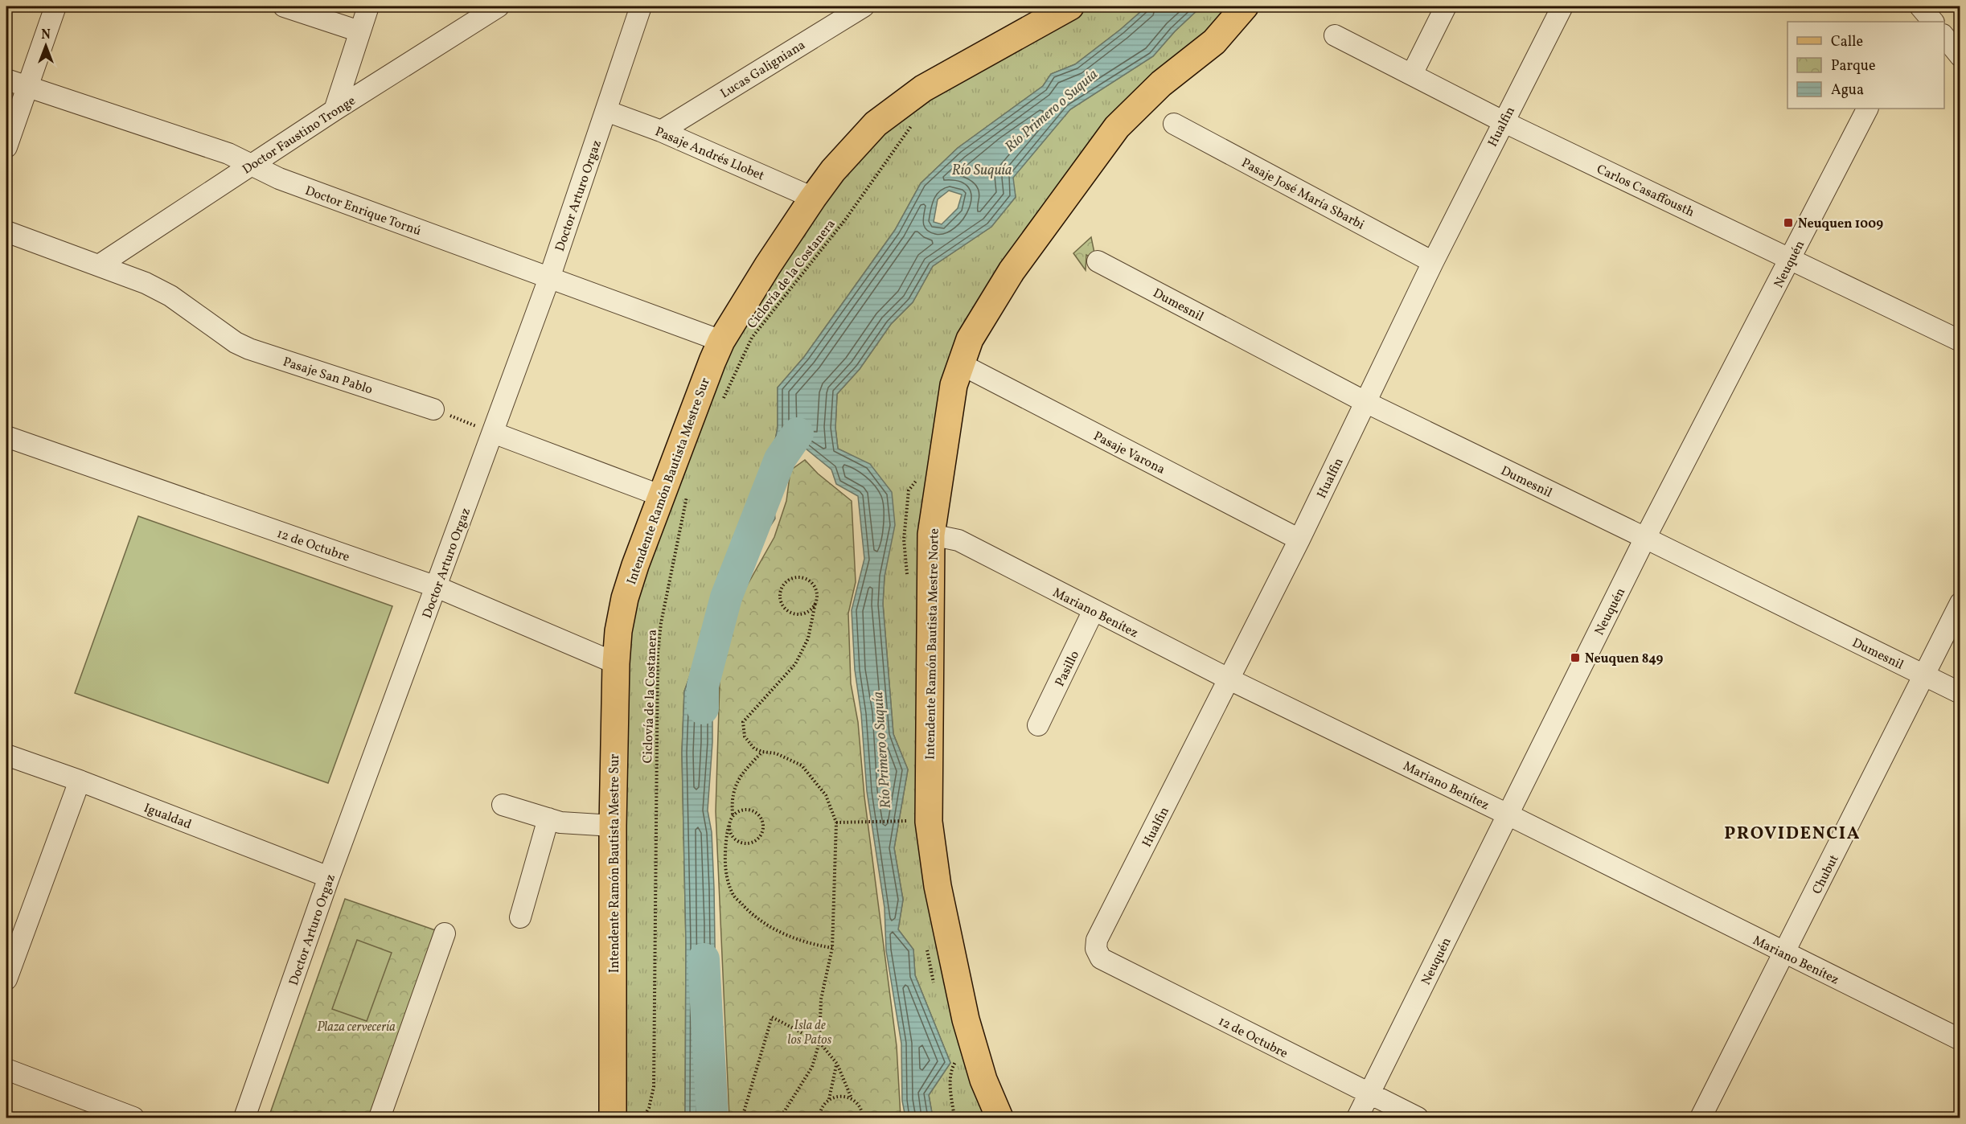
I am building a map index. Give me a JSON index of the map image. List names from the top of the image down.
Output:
{
  "streets": {
    "main road": ["Intendente Ramón Bautista Mestre Sur", "Intendente Ramón Bautista Mestre Norte"],
    "street": [
      "Lucas Galigniana",
      "Hualfin",
      "Doctor Faustino Tronge",
      "Pasaje Andrés Llobet",
      "Carlos Casaffousth",
      "Pasaje José María Sbarbi",
      "Doctor Arturo Orgaz",
      "Doctor Enrique Tornú",
      "Neuquén",
      "Dumesnil",
      "Pasaje San Pablo",
      "Pasaje Varona",
      "12 de Octubre",
      "Mariano Benítez",
      "Pasillo",
      "Igualdad",
      "Chubut"
    ],
    "path": ["Ciclovía de la Costanera"]
  },
  "crossings": [
    ["Lucas Galigniana", "Pasaje Andrés Llobet"],
    ["Hualfin", "Carlos Casaffousth"],
    ["Hualfin", "Pasaje José María Sbarbi"],
    ["Hualfin", "Dumesnil"],
    ["Hualfin", "Pasaje Varona"],
    ["Hualfin", "12 de Octubre"],
    ["Hualfin", "Mariano Benítez"],
    ["Doctor Faustino Tronge", "Doctor Enrique Tornú"],
    ["Doctor Faustino Tronge", "Pasaje San Pablo"],
    ["Pasaje Andrés Llobet", "Doctor Arturo Orgaz"],
    ["Pasaje Andrés Llobet", "Intendente Ramón Bautista Mestre Sur"],
    ["Carlos Casaffousth", "Neuquén"],
    ["Doctor Arturo Orgaz", "Doctor Enrique Tornú"],
    ["Doctor Arturo Orgaz", "12 de Octubre"],
    ["Doctor Arturo Orgaz", "Igualdad"],
    ["Doctor Enrique Tornú", "Intendente Ramón Bautista Mestre Sur"],
    ["Neuquén", "Dumesnil"],
    ["Neuquén", "12 de Octubre"],
    ["Neuquén", "Mariano Benítez"],
    ["Dumesnil", "Chubut"],
    ["Pasaje Varona", "Intendente Ramón Bautista Mestre Norte"],
    ["Intendente Ramón Bautista Mestre Sur", "12 de Octubre"],
    ["Mariano Benítez", "Intendente Ramón Bautista Mestre Norte"],
    ["Mariano Benítez", "Pasillo"],
    ["Mariano Benítez", "Chubut"]
  ],
  "districts": ["PROVIDENCIA"],
  "water": ["Río Primero o Suquía", "Río Suquía"],
  "parks": ["Isla de los Patos", "Plaza cervecería"],
  "places": {
    "transit": ["Neuquen 1009", "Neuquen 849"]
  },
  "legend": ["Calle", "Parque", "Agua"],
  "north": "top"
}
